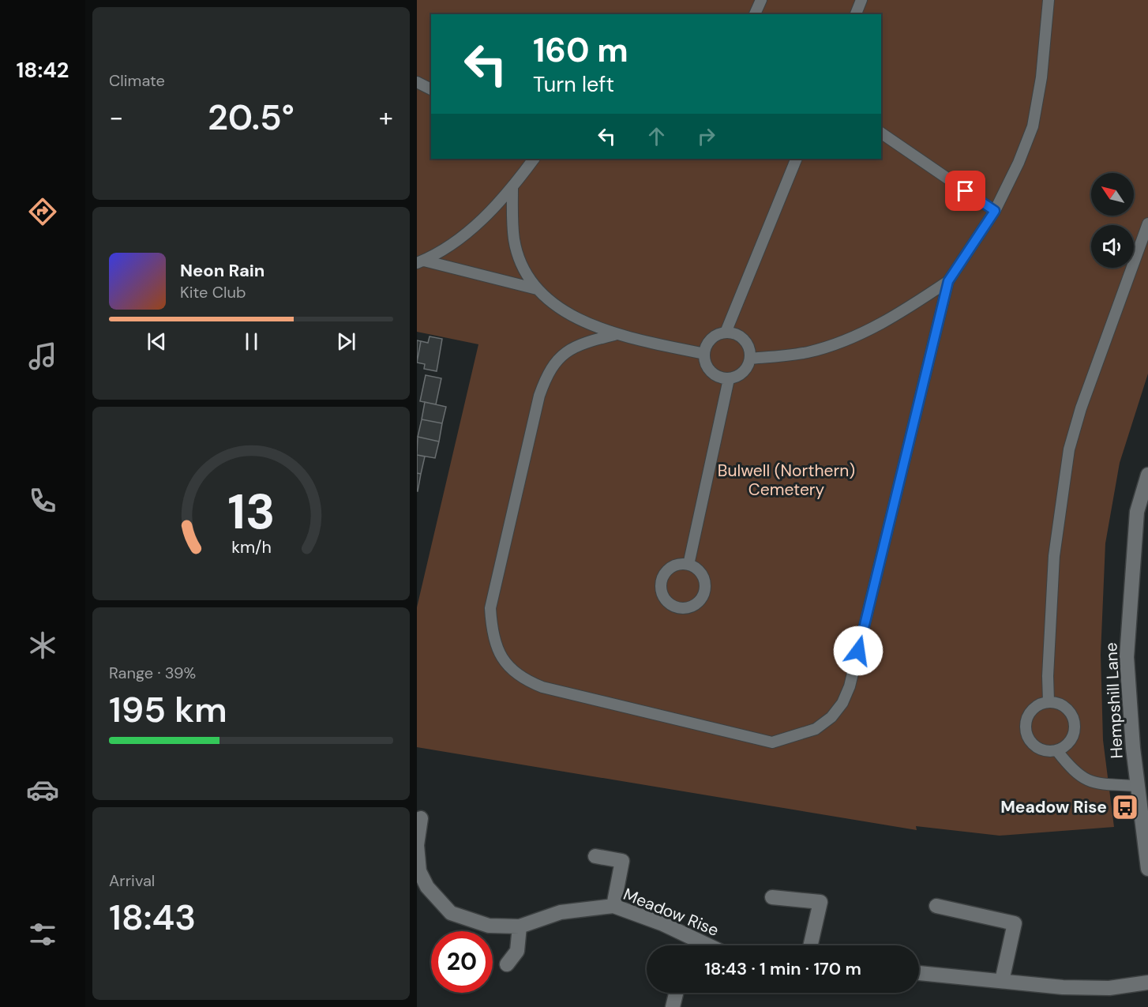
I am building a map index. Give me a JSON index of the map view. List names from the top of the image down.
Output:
{
  "streets": {
    "street": ["Hempshill Lane", "Meadow Rise"]
  },
  "parks": ["Bulwell (Northern) Cemetery"],
  "places": {
    "bus stop": ["Meadow Rise"]
  },
  "north": "top left",
  "page": {
    "tabs": "18:42",
    "tile": [
      "Climate",
      ["Range · 39%", "195 km"],
      ["Arrival", "18:43"]
    ],
    "turn": ["160 m", "Turn left"],
    "heat": ["−", "20.5°", "+"],
    "song": ["Neon Rain", "Kite Club"],
    "limit": "20",
    "trip": "18:43 · 1 min · 170 m",
    "gauge": ["13", "km/h"]
  }
}
